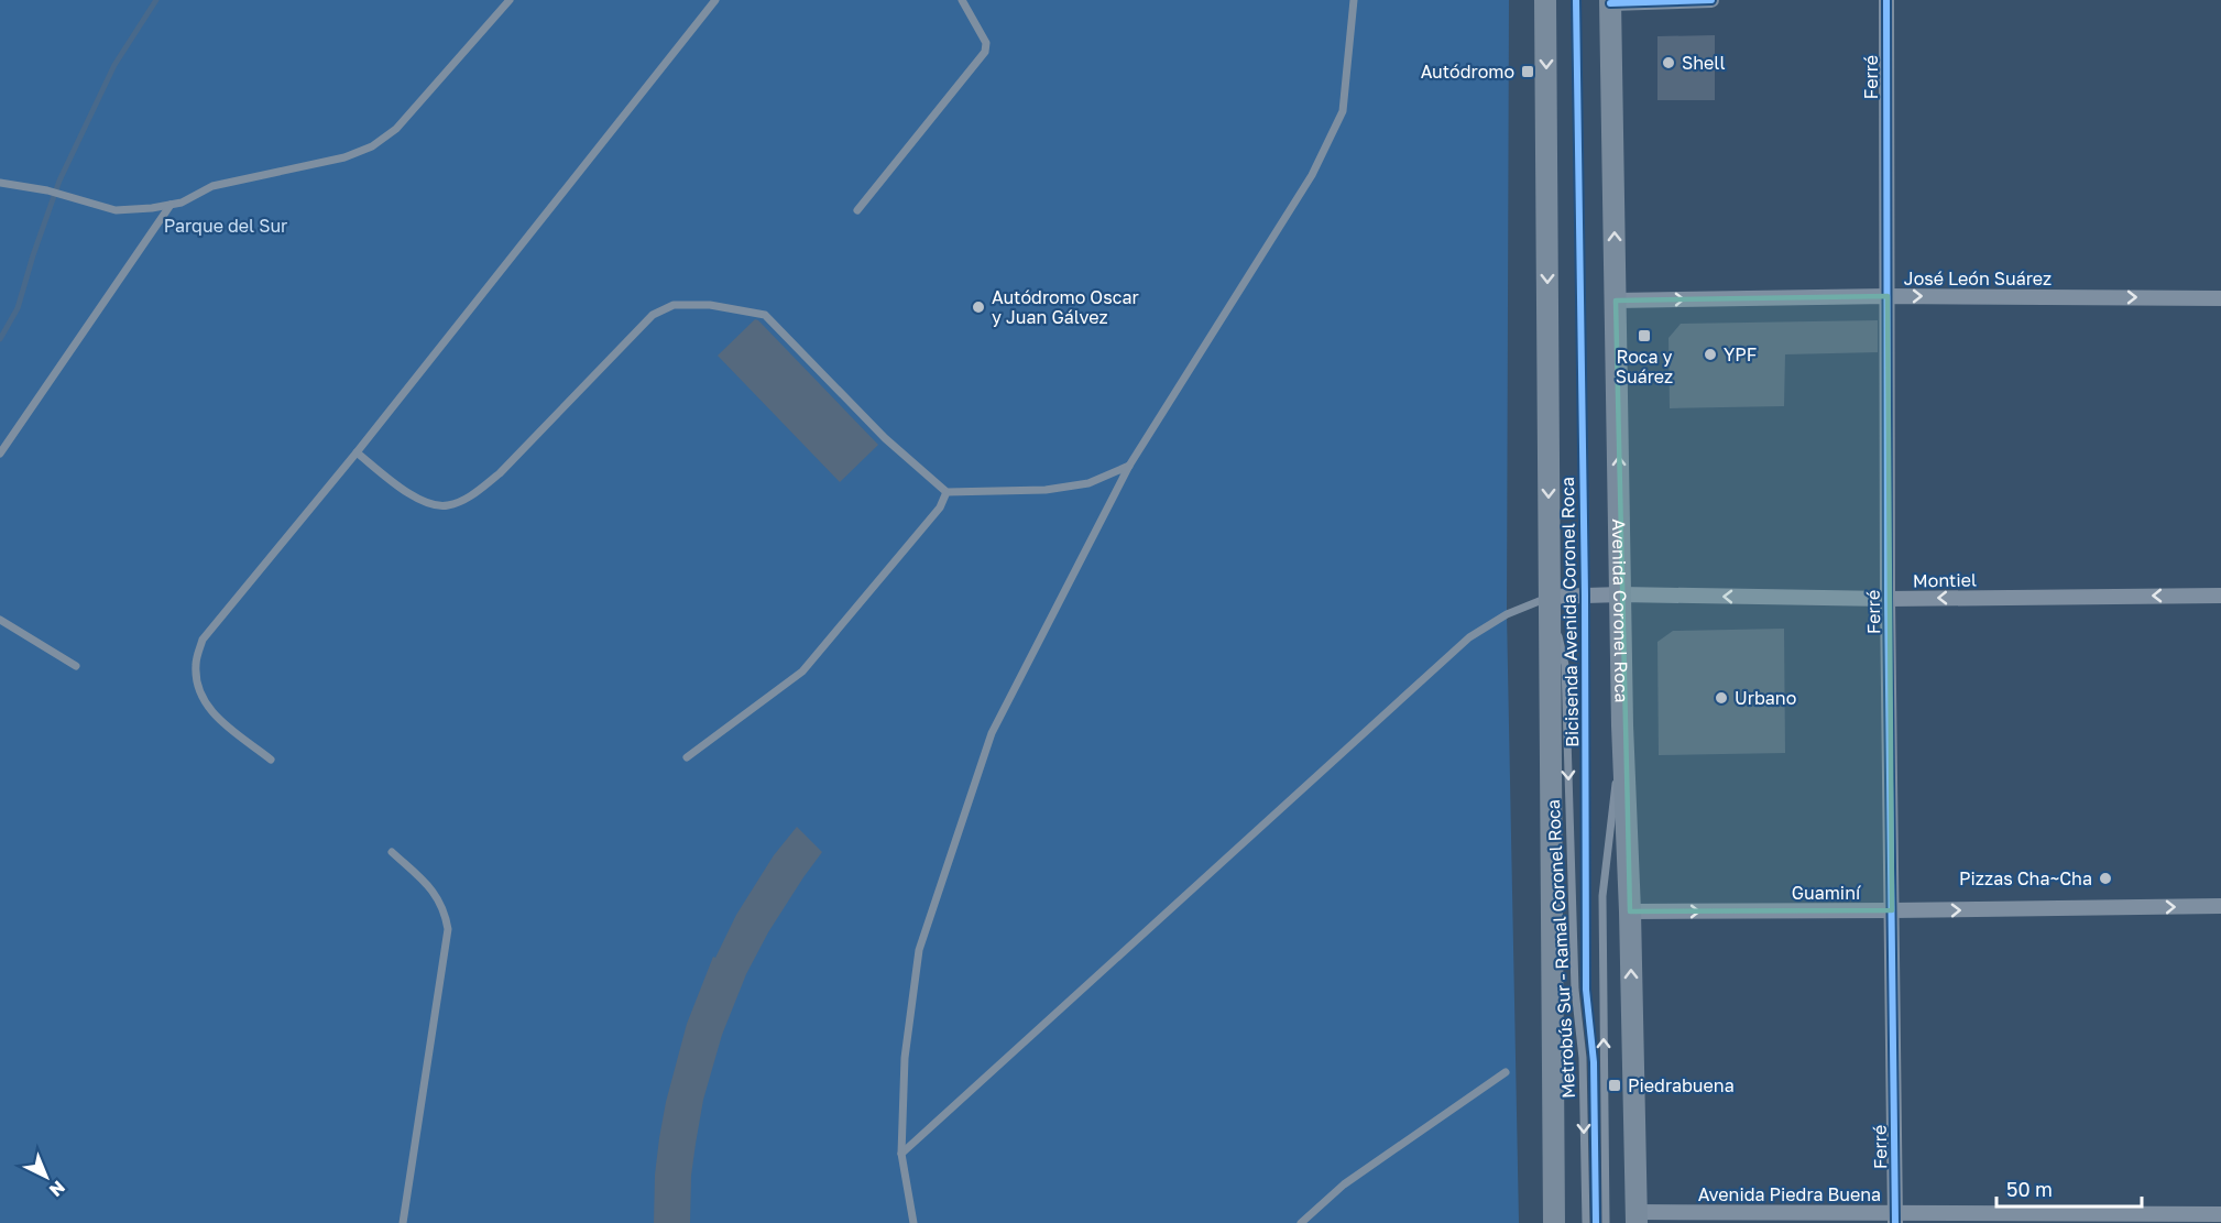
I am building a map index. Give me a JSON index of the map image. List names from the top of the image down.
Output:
{
  "streets": {
    "main road": ["Avenida Coronel Roca"],
    "street": [
      "Ferré",
      "José León Suárez",
      "Montiel",
      "Guaminí",
      "Avenida Piedra Buena"
    ],
    "lane": ["Metrobús Sur - Ramal Coronel Roca"],
    "cycle path": ["Bicisenda Avenida Coronel Roca"]
  },
  "crossings": [
    ["Ferré", "José León Suárez"],
    ["Ferré", "Montiel"],
    ["Ferré", "Guaminí"],
    ["Ferré", "Avenida Piedra Buena"],
    ["José León Suárez", "Avenida Coronel Roca"],
    ["Montiel", "Avenida Coronel Roca"],
    ["Montiel", "Metrobús Sur - Ramal Coronel Roca"],
    ["Avenida Coronel Roca", "Guaminí"],
    ["Avenida Coronel Roca", "Metrobús Sur - Ramal Coronel Roca"],
    ["Avenida Coronel Roca", "Avenida Piedra Buena"]
  ],
  "one_way": ["José León Suárez", "Montiel", "Guaminí"],
  "parks": ["Parque del Sur"],
  "places": {
    "other": [
      "Shell",
      "Autódromo Oscar y Juan Gálvez",
      "YPF",
      "Urbano",
      "Pizzas Cha~Cha"
    ],
    "transit": ["Autódromo", "Roca y Suárez", "Piedrabuena"]
  },
  "scale_bar": "50 m",
  "north": "bottom right"
}
